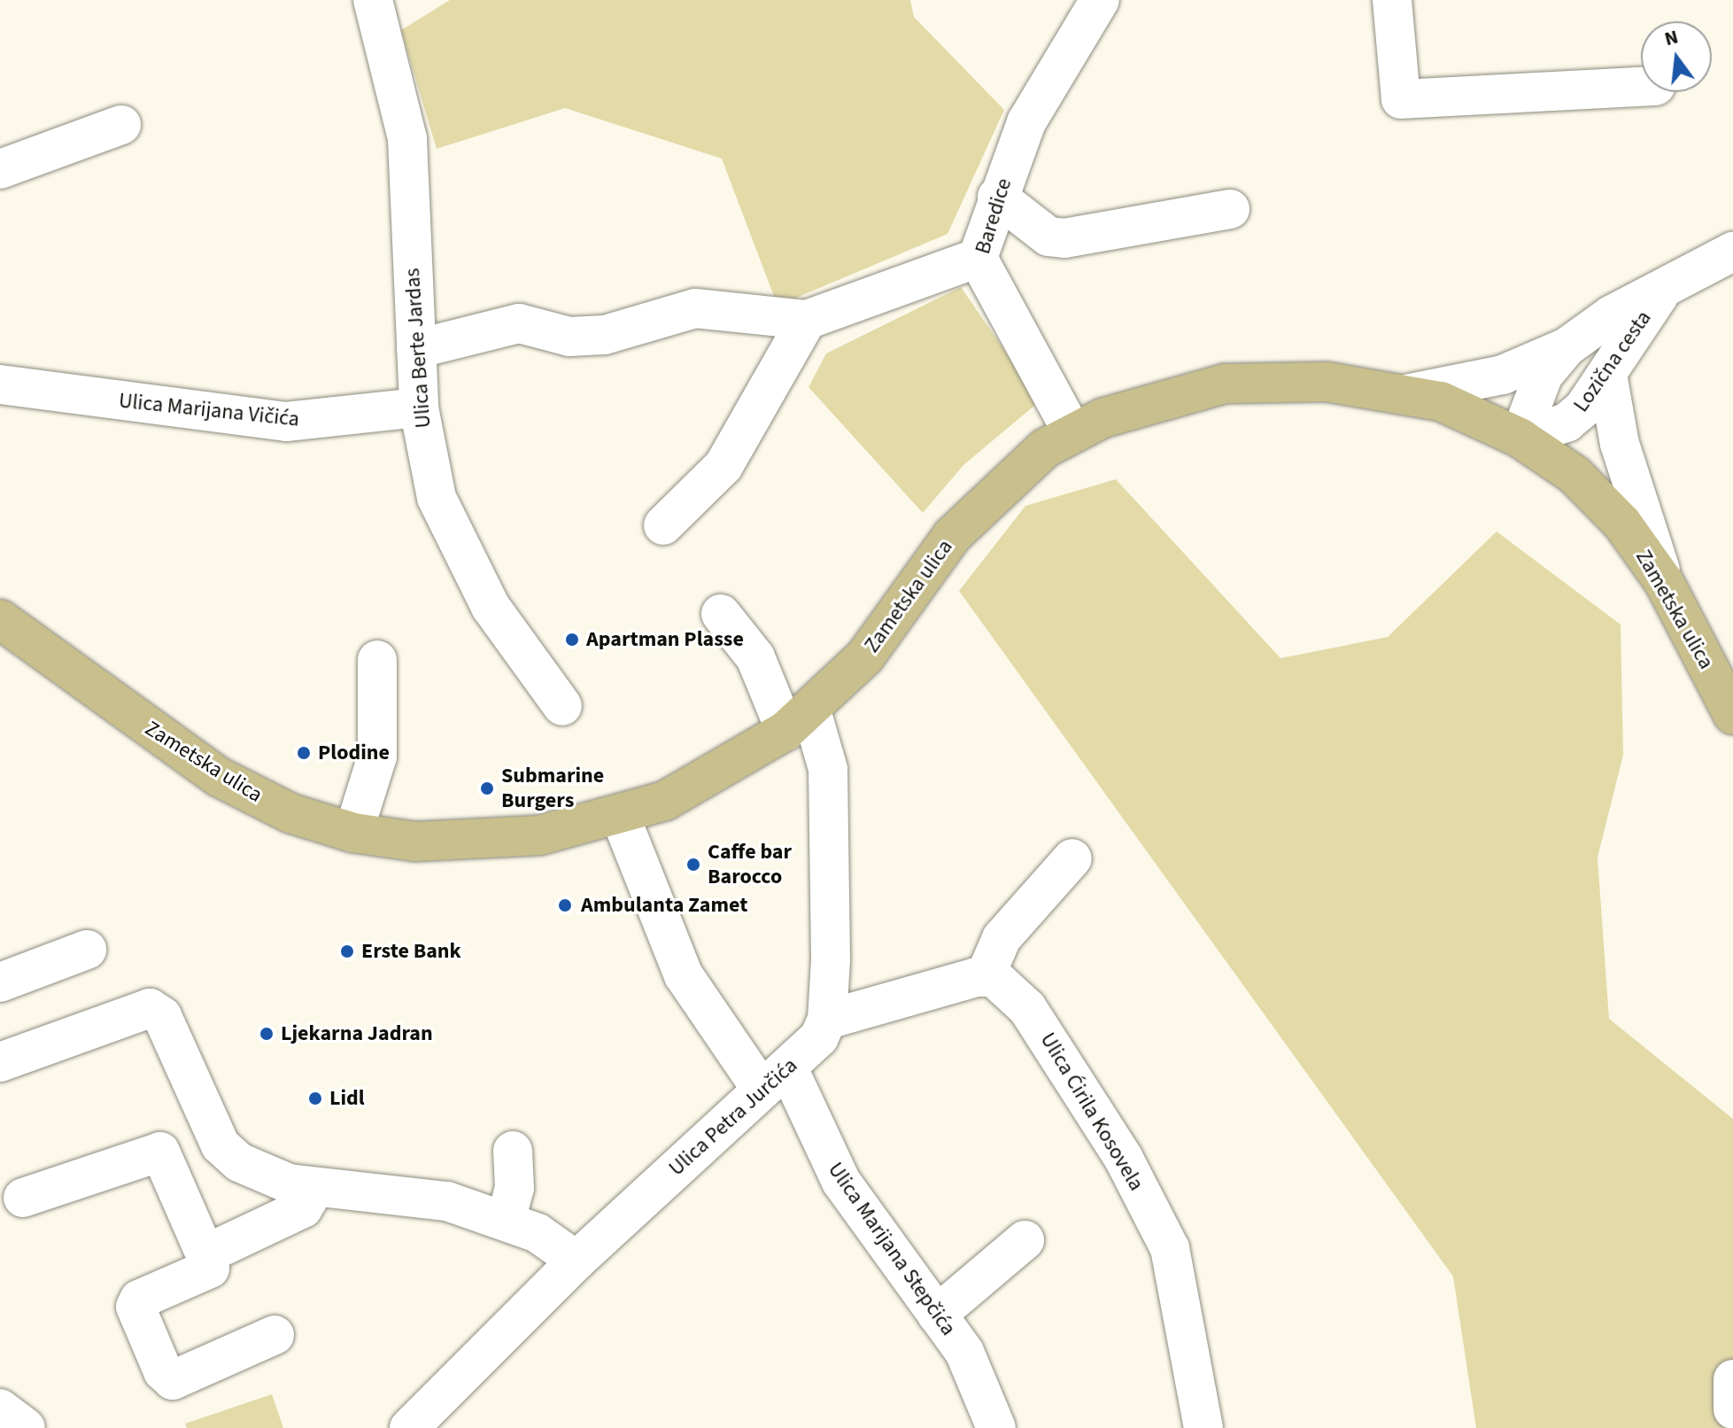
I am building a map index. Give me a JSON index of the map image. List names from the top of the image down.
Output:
{
  "streets": {
    "main road": ["Zametska ulica"],
    "street": [
      "Baredice",
      "Ulica Berte Jardas",
      "Lozična cesta",
      "Ulica Marijana Vičića",
      "Ulica Ćirila Kosovela",
      "Ulica Petra Jurčića",
      "Ulica Marijana Stepčića"
    ]
  },
  "crossings": [
    ["Baredice", "Zametska ulica"],
    ["Ulica Berte Jardas", "Ulica Marijana Vičića"],
    ["Lozična cesta", "Zametska ulica"],
    ["Zametska ulica", "Ulica Marijana Stepčića"],
    ["Ulica Petra Jurčića", "Ulica Marijana Stepčića"]
  ],
  "places": [
    "Apartman Plasse",
    "Plodine",
    "Submarine Burgers",
    "Caffe bar Barocco",
    "Ambulanta Zamet",
    "Erste Bank",
    "Ljekarna Jadran",
    "Lidl"
  ],
  "north": "top"
}
